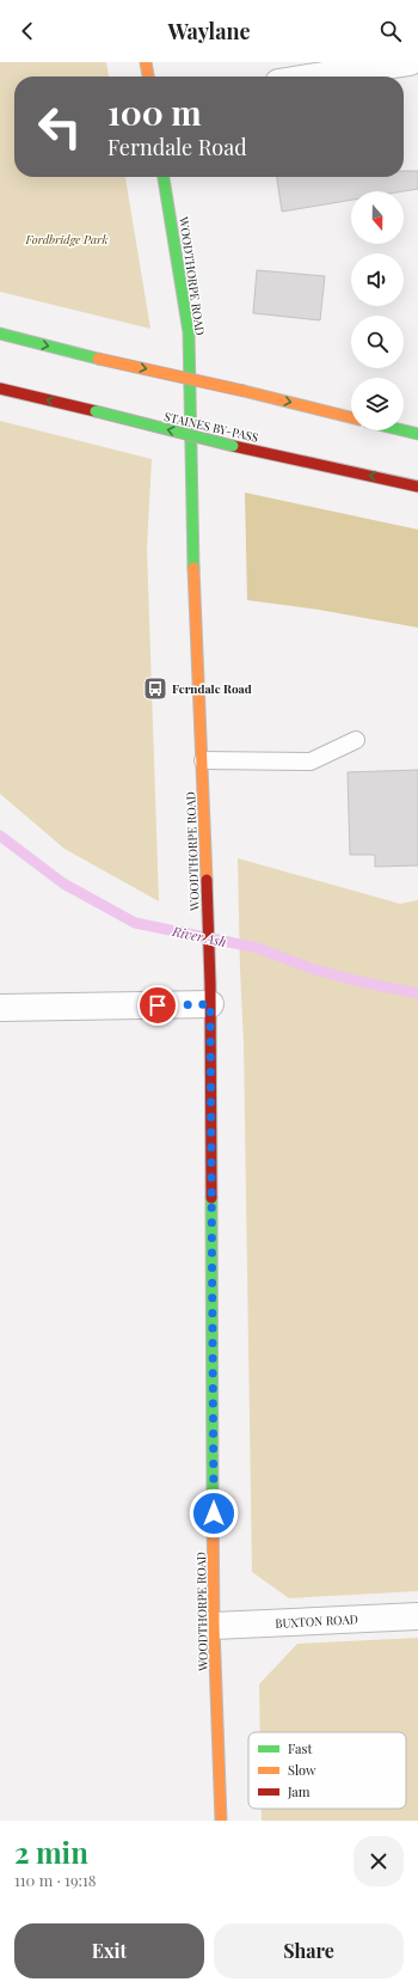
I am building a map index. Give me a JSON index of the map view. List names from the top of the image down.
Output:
{
  "streets": {
    "main road": ["WOODTHORPE ROAD", "STAINES BY-PASS"],
    "street": ["BUXTON ROAD"]
  },
  "crossings": [
    ["WOODTHORPE ROAD", "BUXTON ROAD"]
  ],
  "water": ["River Ash"],
  "parks": ["Fordbridge Park"],
  "places": {
    "bus stop": ["Ferndale Road"]
  },
  "legend": ["Fast", "Slow", "Jam"],
  "north": "bottom",
  "page": {
    "header": "Waylane",
    "turn": ["100 m", "Ferndale Road"],
    "heading": ["2 min", "110 m · 19:18"],
    "buttons": ["Exit", "Share"]
  }
}
